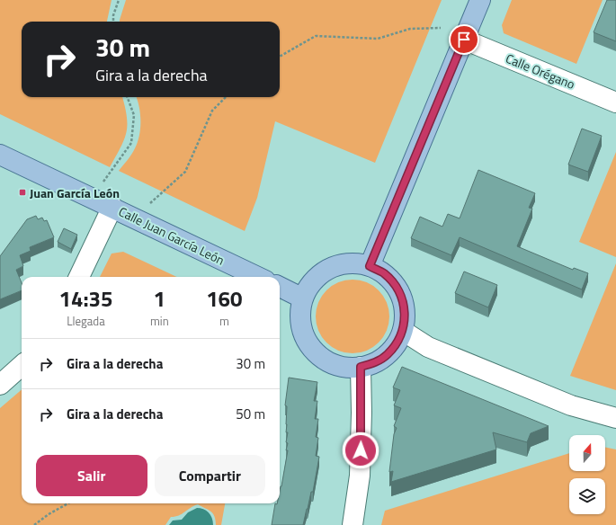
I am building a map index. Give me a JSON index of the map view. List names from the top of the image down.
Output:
{
  "streets": {
    "main road": ["Calle Juan García León"],
    "street": ["Calle Orégano"]
  },
  "places": {
    "transit": ["Juan García León"]
  },
  "north": "top",
  "page": {
    "turn": ["30 m", "Gira a la derecha"],
    "eta": [
      "14:35",
      "Llegada",
      "1",
      "min",
      "160",
      "m"
    ],
    "list": [
      {
        "name": "Gira a la derecha",
        "value": "30 m"
      },
      {
        "name": "Gira a la derecha",
        "value": "50 m"
      }
    ],
    "buttons": ["Salir", "Compartir"]
  }
}
